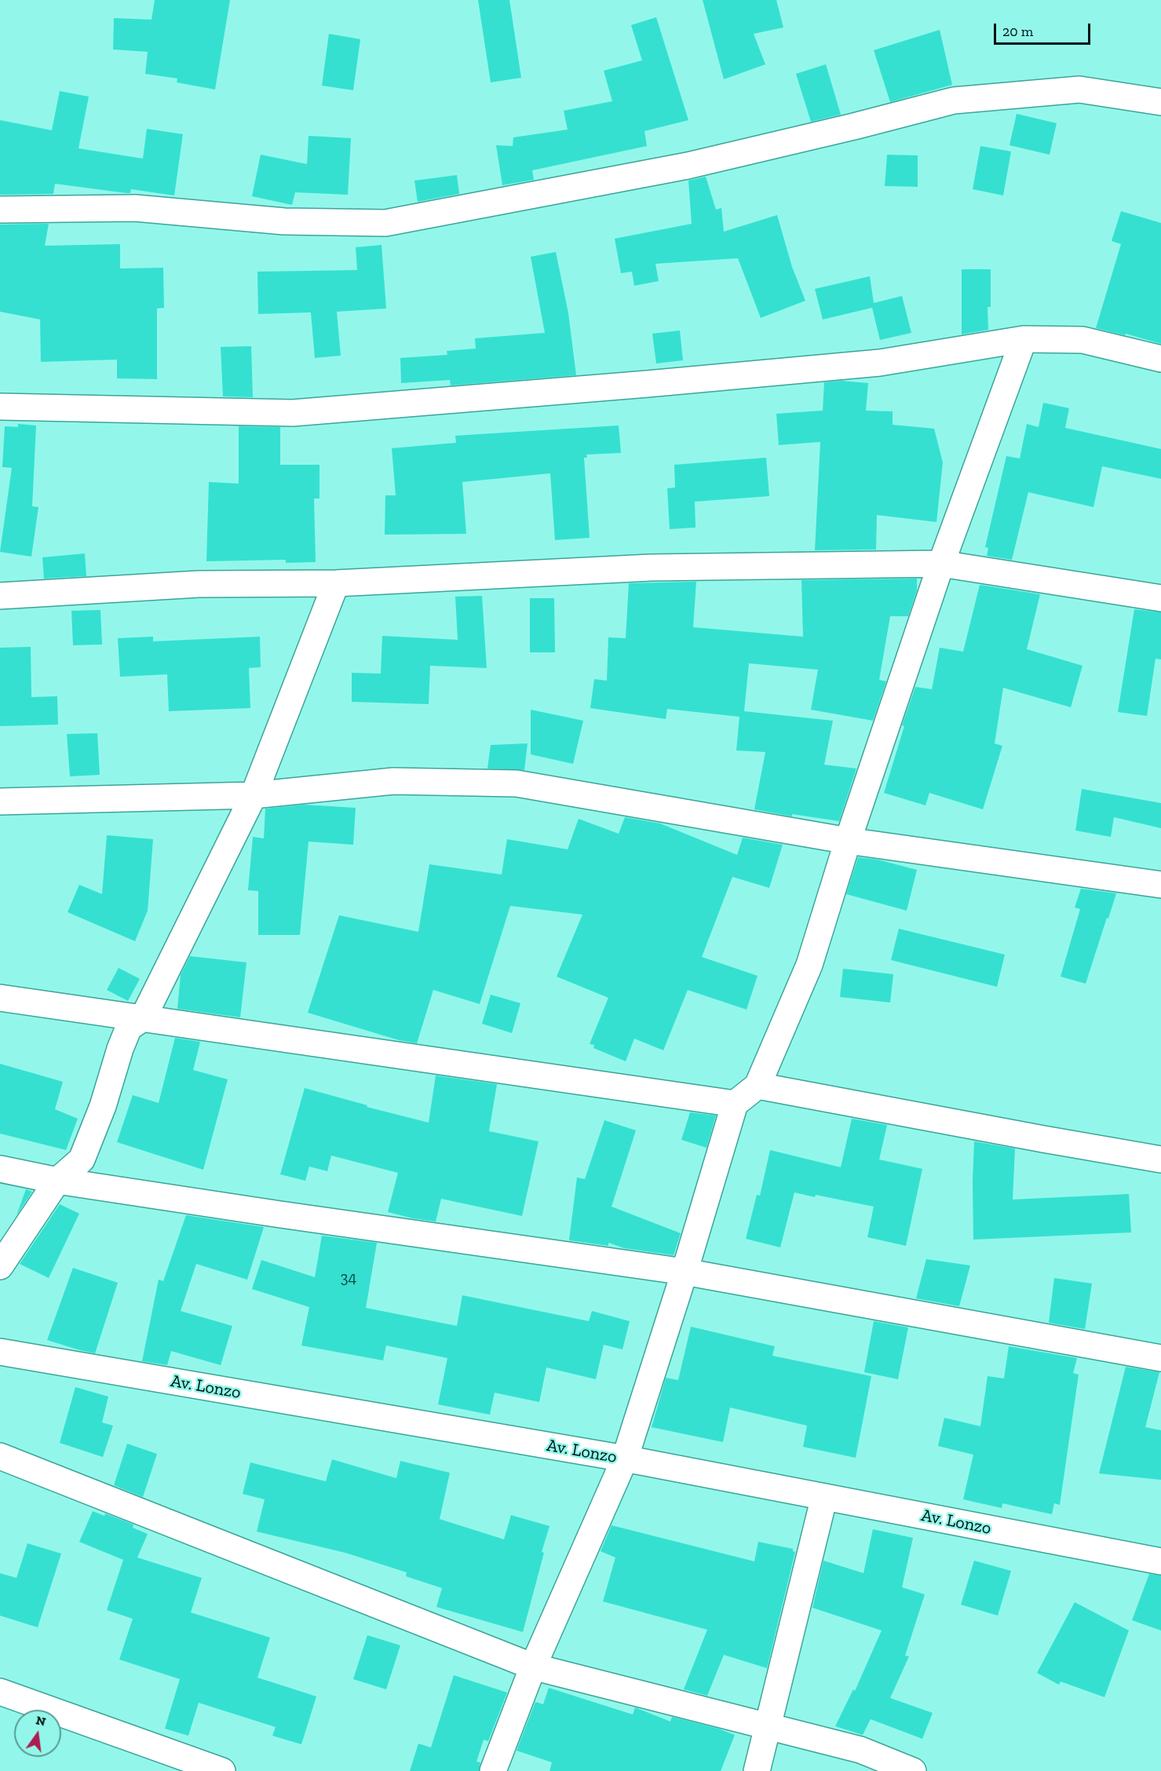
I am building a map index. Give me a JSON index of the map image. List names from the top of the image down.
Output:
{
  "streets": {
    "street": ["Av. Lonzo"]
  },
  "house_numbers": ["34"],
  "scale_bar": "20 m",
  "north": "top"
}
